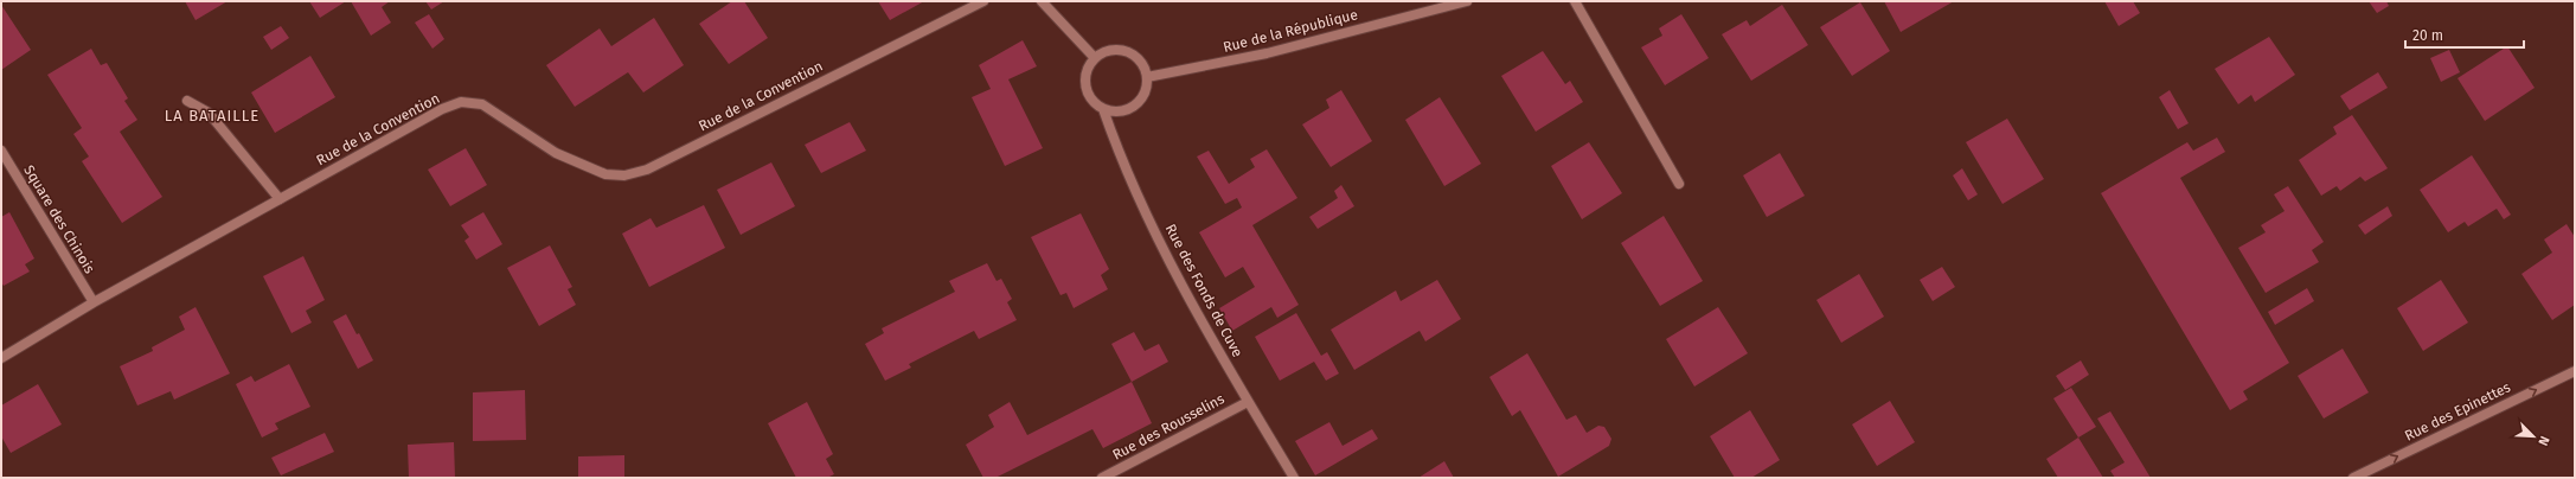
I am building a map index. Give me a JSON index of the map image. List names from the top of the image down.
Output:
{
  "streets": {
    "street": [
      "Rue de la République",
      "Rue de la Convention",
      "Square des Chinois",
      "Rue des Fonds de Cuve",
      "Rue des Epinettes",
      "Rue des Rousselins"
    ]
  },
  "crossings": [
    ["Rue de la République", "Rue des Fonds de Cuve"],
    ["Rue de la Convention", "Square des Chinois"],
    ["Rue des Fonds de Cuve", "Rue des Rousselins"]
  ],
  "one_way": ["Rue des Epinettes"],
  "districts": ["LA BATAILLE"],
  "scale_bar": "20 m",
  "north": "bottom right"
}
